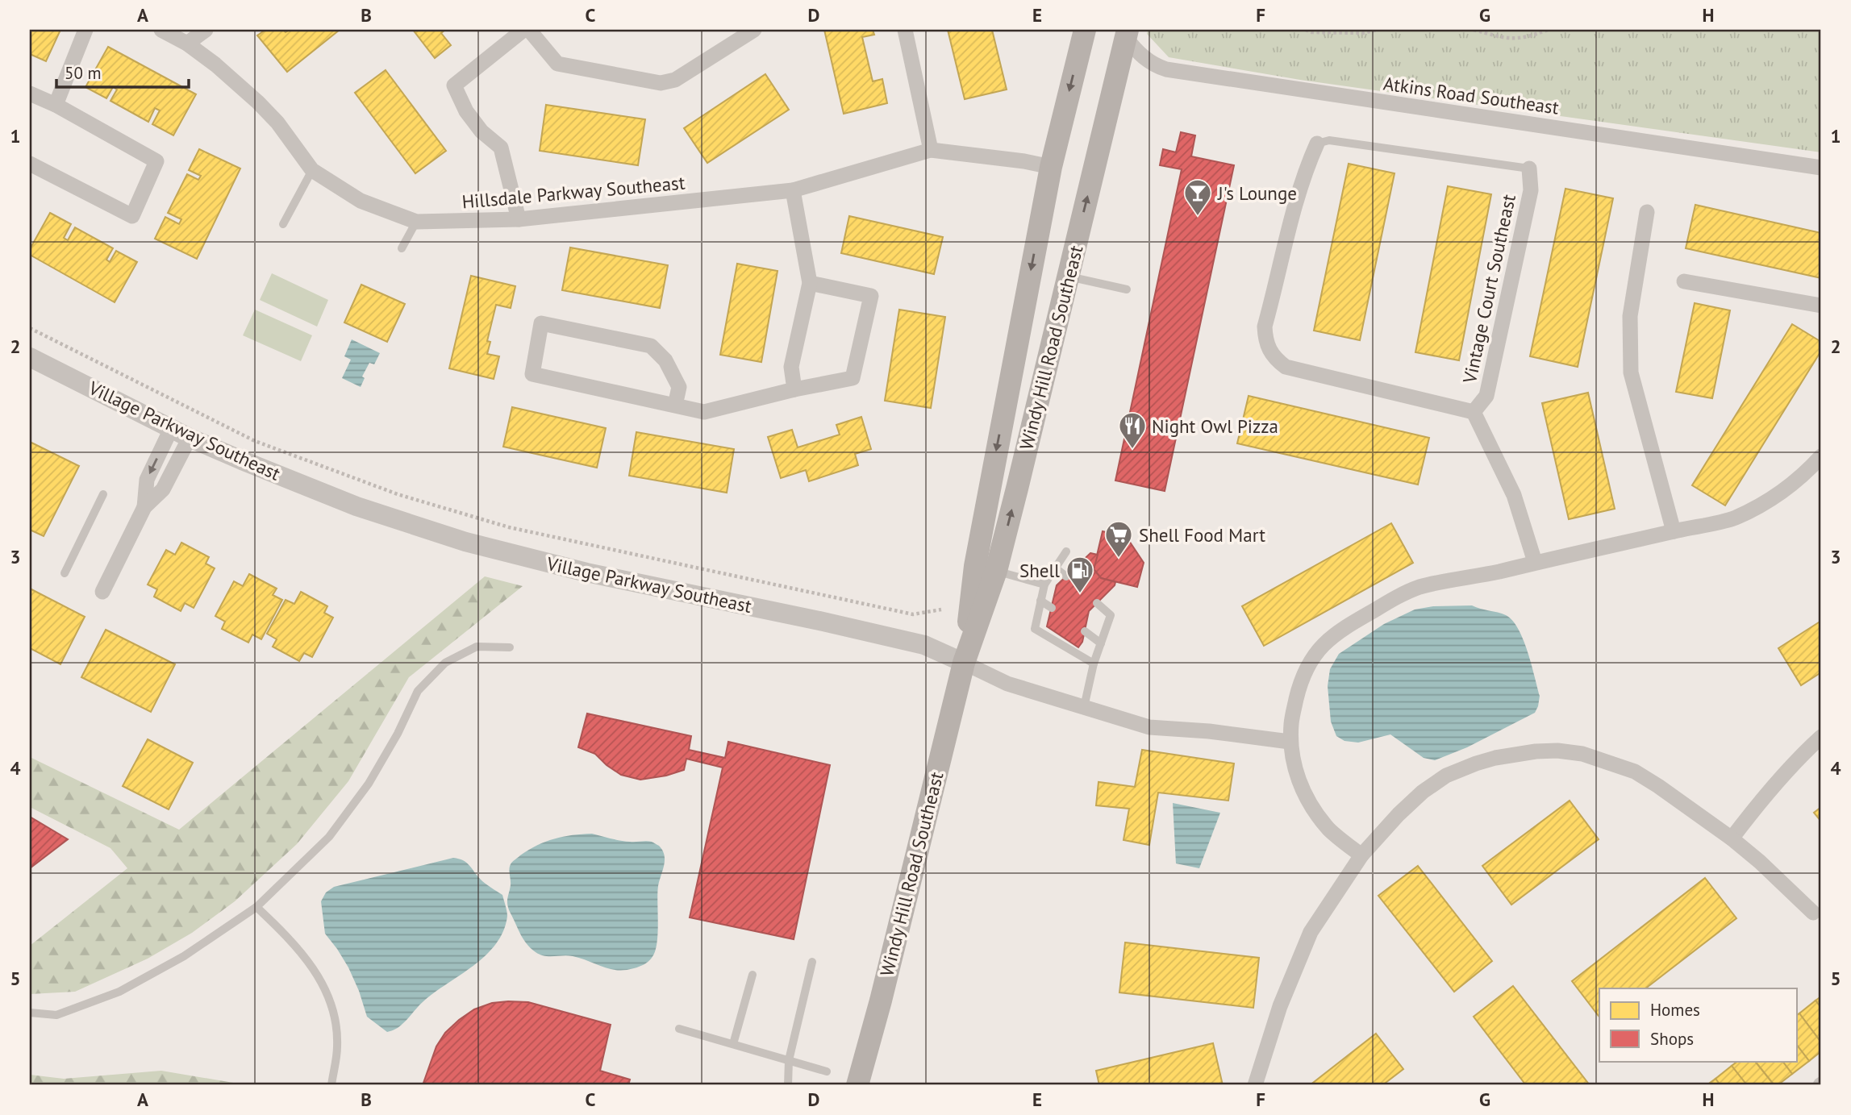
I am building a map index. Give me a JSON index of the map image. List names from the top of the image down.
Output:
{
  "streets": {
    "main road": ["Windy Hill Road Southeast"],
    "street": [
      "Atkins Road Southeast",
      "Hillsdale Parkway Southeast",
      "Vintage Court Southeast",
      "Village Parkway Southeast"
    ]
  },
  "crossings": [
    ["Atkins Road Southeast", "Windy Hill Road Southeast"],
    ["Hillsdale Parkway Southeast", "Windy Hill Road Southeast"],
    ["Windy Hill Road Southeast", "Village Parkway Southeast"]
  ],
  "places": {
    "bar": ["J's Lounge"],
    "restaurant": ["Night Owl Pizza"],
    "supermarket": ["Shell Food Mart"],
    "fuel station": ["Shell"]
  },
  "legend": ["Homes", "Shops"],
  "scale_bar": "50 m",
  "grid": {
    "columns": [
      "A",
      "B",
      "C",
      "D",
      "E",
      "F",
      "G",
      "H"
    ],
    "rows": [
      "1",
      "2",
      "3",
      "4",
      "5"
    ]
  }
}
